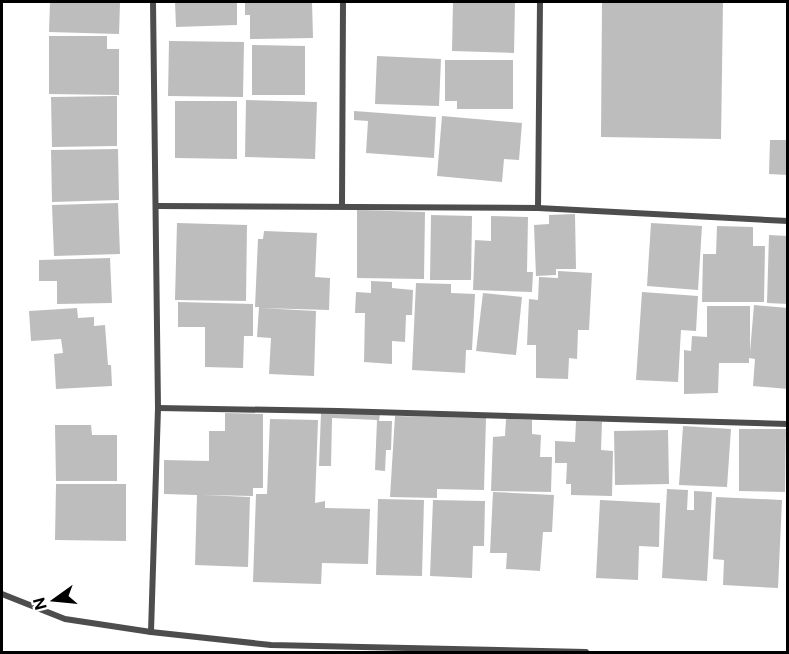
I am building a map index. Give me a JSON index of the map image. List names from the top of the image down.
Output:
{
  "north": "left"
}
